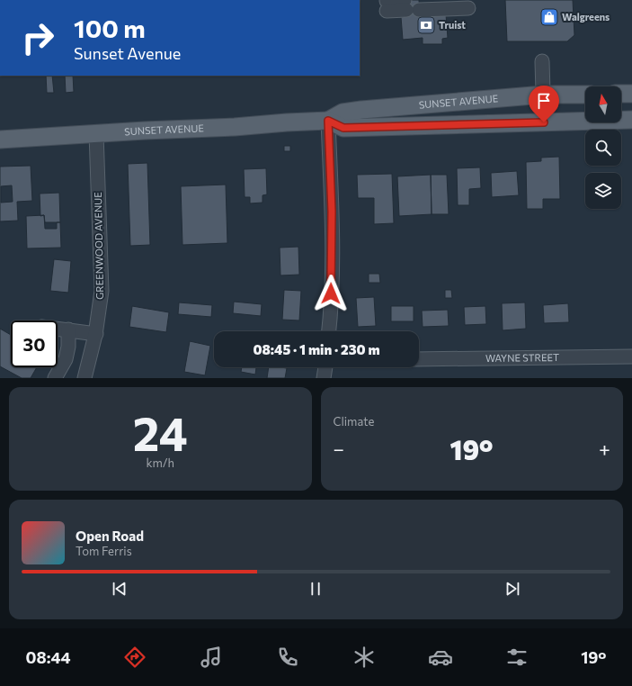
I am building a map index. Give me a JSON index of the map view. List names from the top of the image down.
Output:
{
  "streets": {
    "main road": ["SUNSET AVENUE"],
    "street": ["GREENWOOD AVENUE", "WAYNE STREET"]
  },
  "crossings": [
    ["SUNSET AVENUE", "GREENWOOD AVENUE"]
  ],
  "places": {
    "shop": ["Walgreens"],
    "bank": ["Truist"]
  },
  "north": "top",
  "page": {
    "turn": ["100 m", "Sunset Avenue"],
    "limit": "30",
    "trip": "08:45 · 1 min · 230 m",
    "tile": [
      ["24", "km/h"],
      "Climate"
    ],
    "heat": ["−", "19°", "+"],
    "song": ["Open Road", "Tom Ferris"],
    "tabs": ["08:44", "19°"]
  }
}
